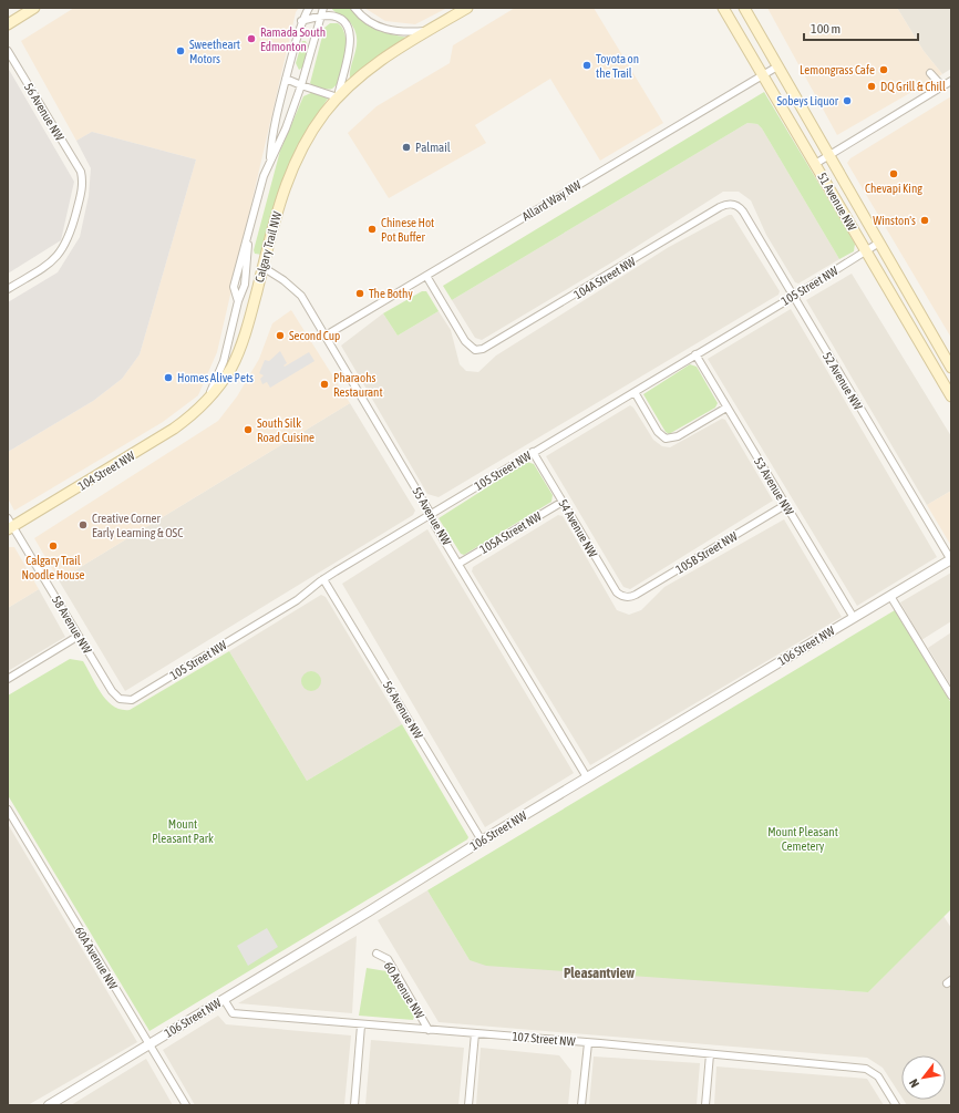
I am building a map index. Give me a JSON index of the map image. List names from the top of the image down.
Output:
{
  "streets": {
    "main road": ["51 Avenue NW", "Calgary Trail NW", "104 Street NW"],
    "street": [
      "56 Avenue NW",
      "Allard Way NW",
      "104A Street NW",
      "105 Street NW",
      "52 Avenue NW",
      "53 Avenue NW",
      "55 Avenue NW",
      "54 Avenue NW",
      "105A Street NW",
      "105B Street NW",
      "58 Avenue NW",
      "106 Street NW",
      "60A Avenue NW",
      "60 Avenue NW",
      "107 Street NW"
    ]
  },
  "crossings": [
    ["56 Avenue NW", "105 Street NW"],
    ["56 Avenue NW", "106 Street NW"],
    ["Allard Way NW", "51 Avenue NW"],
    ["Allard Way NW", "104A Street NW"],
    ["Allard Way NW", "55 Avenue NW"],
    ["51 Avenue NW", "105 Street NW"],
    ["Calgary Trail NW", "104 Street NW"],
    ["Calgary Trail NW", "55 Avenue NW"],
    ["104A Street NW", "52 Avenue NW"],
    ["105 Street NW", "52 Avenue NW"],
    ["105 Street NW", "53 Avenue NW"],
    ["105 Street NW", "55 Avenue NW"],
    ["105 Street NW", "54 Avenue NW"],
    ["105 Street NW", "58 Avenue NW"],
    ["52 Avenue NW", "106 Street NW"],
    ["104 Street NW", "58 Avenue NW"],
    ["53 Avenue NW", "105B Street NW"],
    ["53 Avenue NW", "106 Street NW"],
    ["55 Avenue NW", "105A Street NW"],
    ["55 Avenue NW", "106 Street NW"],
    ["54 Avenue NW", "105A Street NW"],
    ["54 Avenue NW", "105B Street NW"],
    ["106 Street NW", "60A Avenue NW"],
    ["106 Street NW", "107 Street NW"],
    ["60 Avenue NW", "107 Street NW"]
  ],
  "districts": ["Pleasantview"],
  "parks": ["Mount Pleasant Park", "Mount Pleasant Cemetery"],
  "places": [
    "Ramada South Edmonton",
    "Sweetheart Motors",
    "Toyota on the Trail",
    "Lemongrass Cafe",
    "DQ Grill & Chill",
    "Sobeys Liquor",
    "Palmail",
    "Chevapi King",
    "Winston's",
    "Chinese Hot Pot Buffer",
    "The Bothy",
    "Second Cup",
    "Homes Alive Pets",
    "Pharaohs Restaurant",
    "South Silk Road Cuisine",
    "Creative Corner Early Learning & OSC",
    "Calgary Trail Noodle House"
  ],
  "scale_bar": "100 m",
  "north": "bottom left"
}
